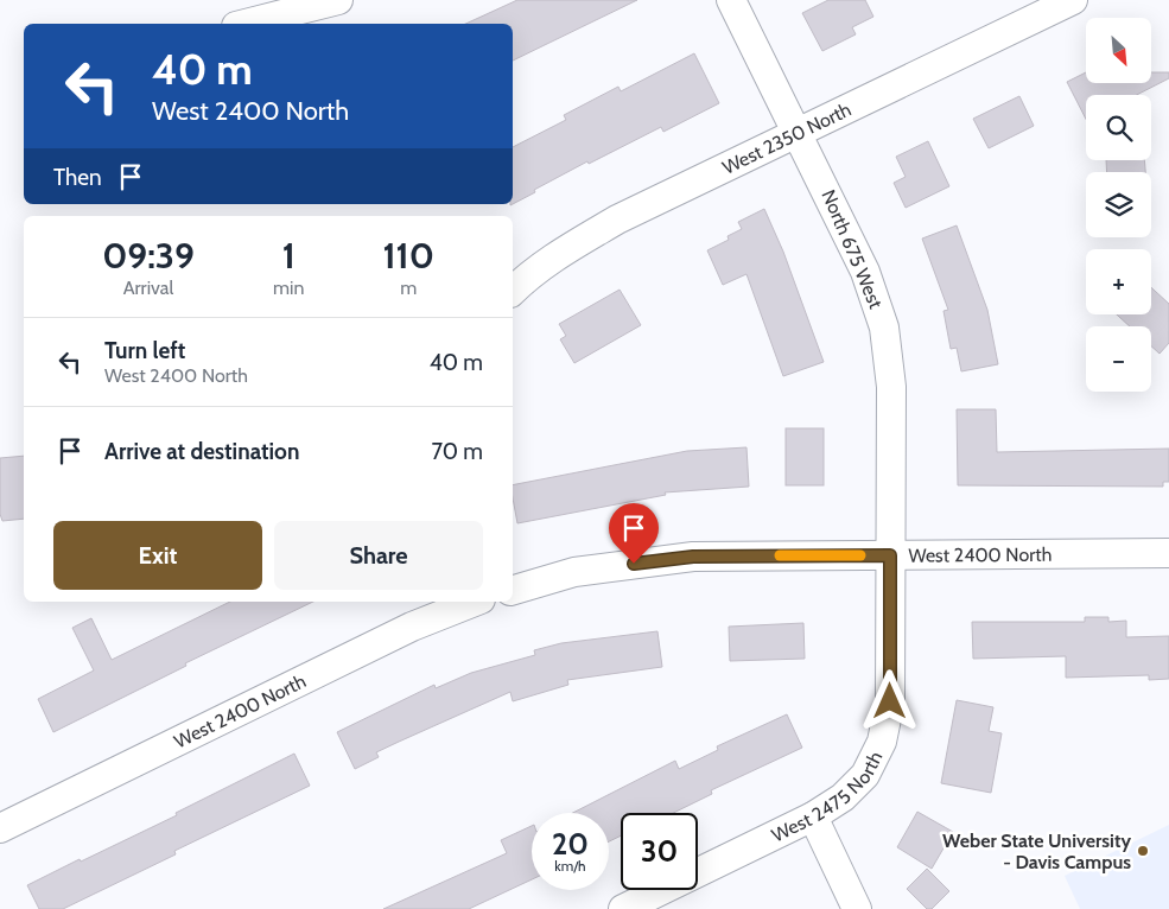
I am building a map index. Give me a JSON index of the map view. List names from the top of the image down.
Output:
{
  "streets": {
    "street": [
      "West 2350 North",
      "North 675 West",
      "West 2400 North",
      "West 2475 North"
    ]
  },
  "crossings": [
    ["West 2350 North", "North 675 West"],
    ["North 675 West", "West 2400 North"],
    ["North 675 West", "West 2475 North"],
    ["West 2400 North", "West 2475 North"]
  ],
  "places": ["Weber State University - Davis Campus"],
  "north": "bottom right",
  "page": {
    "map_buttons": ["+", "−"],
    "turn": ["40 m", "West 2400 North"],
    "then": "Then",
    "eta": [
      "09:39",
      "Arrival",
      "1",
      "min",
      "110",
      "m"
    ],
    "list": [
      {
        "name": "Turn left",
        "note": "West 2400 North",
        "value": "40 m"
      },
      {
        "name": "Arrive at destination",
        "value": "70 m"
      }
    ],
    "buttons": ["Exit", "Share"],
    "speed": "20 km/h",
    "limit": "30"
  }
}
